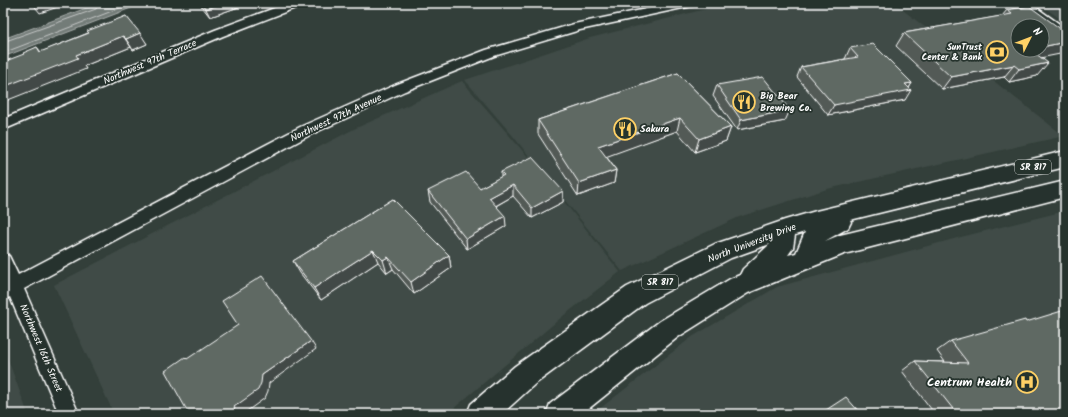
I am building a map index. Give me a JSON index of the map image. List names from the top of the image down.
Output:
{
  "streets": {
    "main road": ["SR 817", "North University Drive"],
    "street": ["Northwest 97th Terrace", "Northwest 97th Avenue", "Northwest 16th Street"]
  },
  "crossings": [
    ["Northwest 97th Avenue", "Northwest 16th Street"]
  ],
  "places": {
    "bank": ["SunTrust Center & Bank"],
    "restaurant": ["Big Bear Brewing Co.", "Sakura"],
    "hospital": ["Centrum Health"]
  },
  "north": "top right"
}
